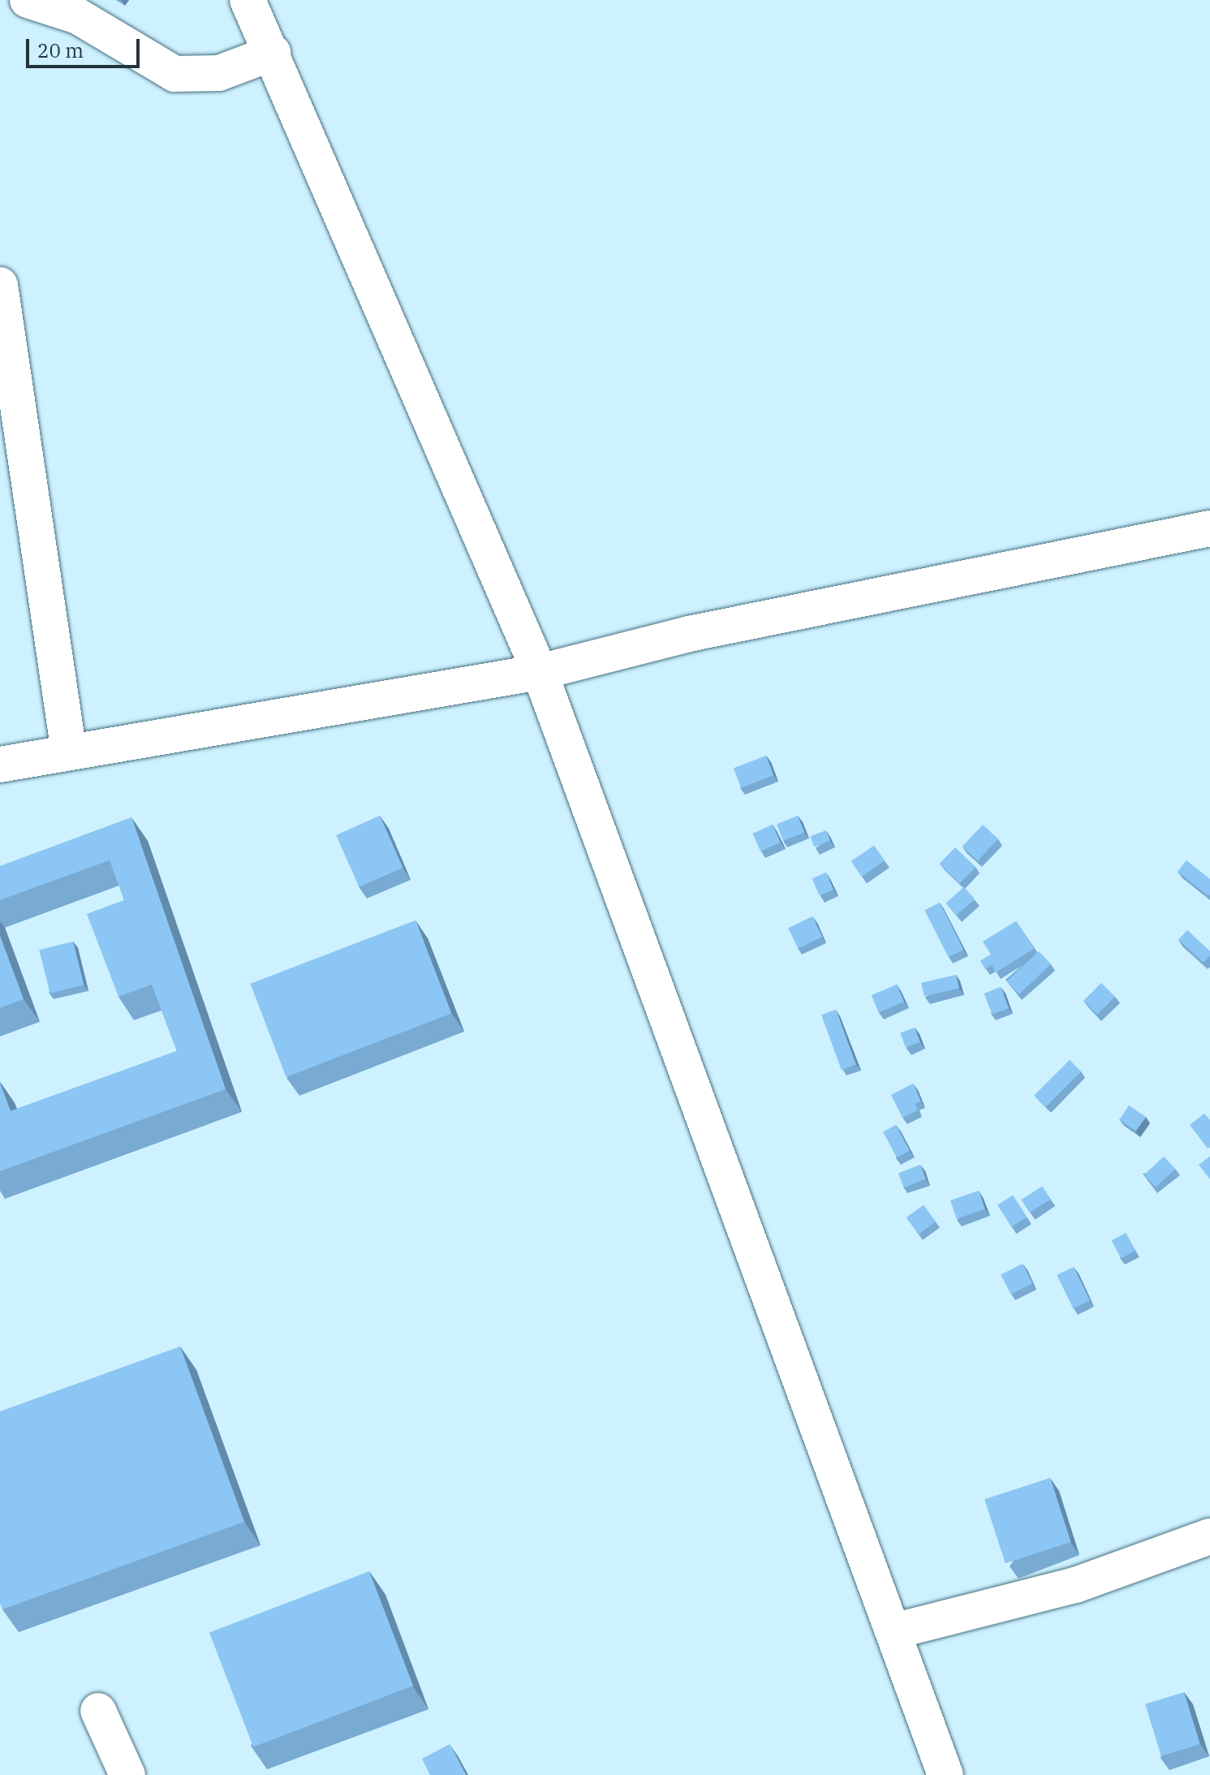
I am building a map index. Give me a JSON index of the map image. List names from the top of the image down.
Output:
{
  "scale_bar": "20 m"
}
